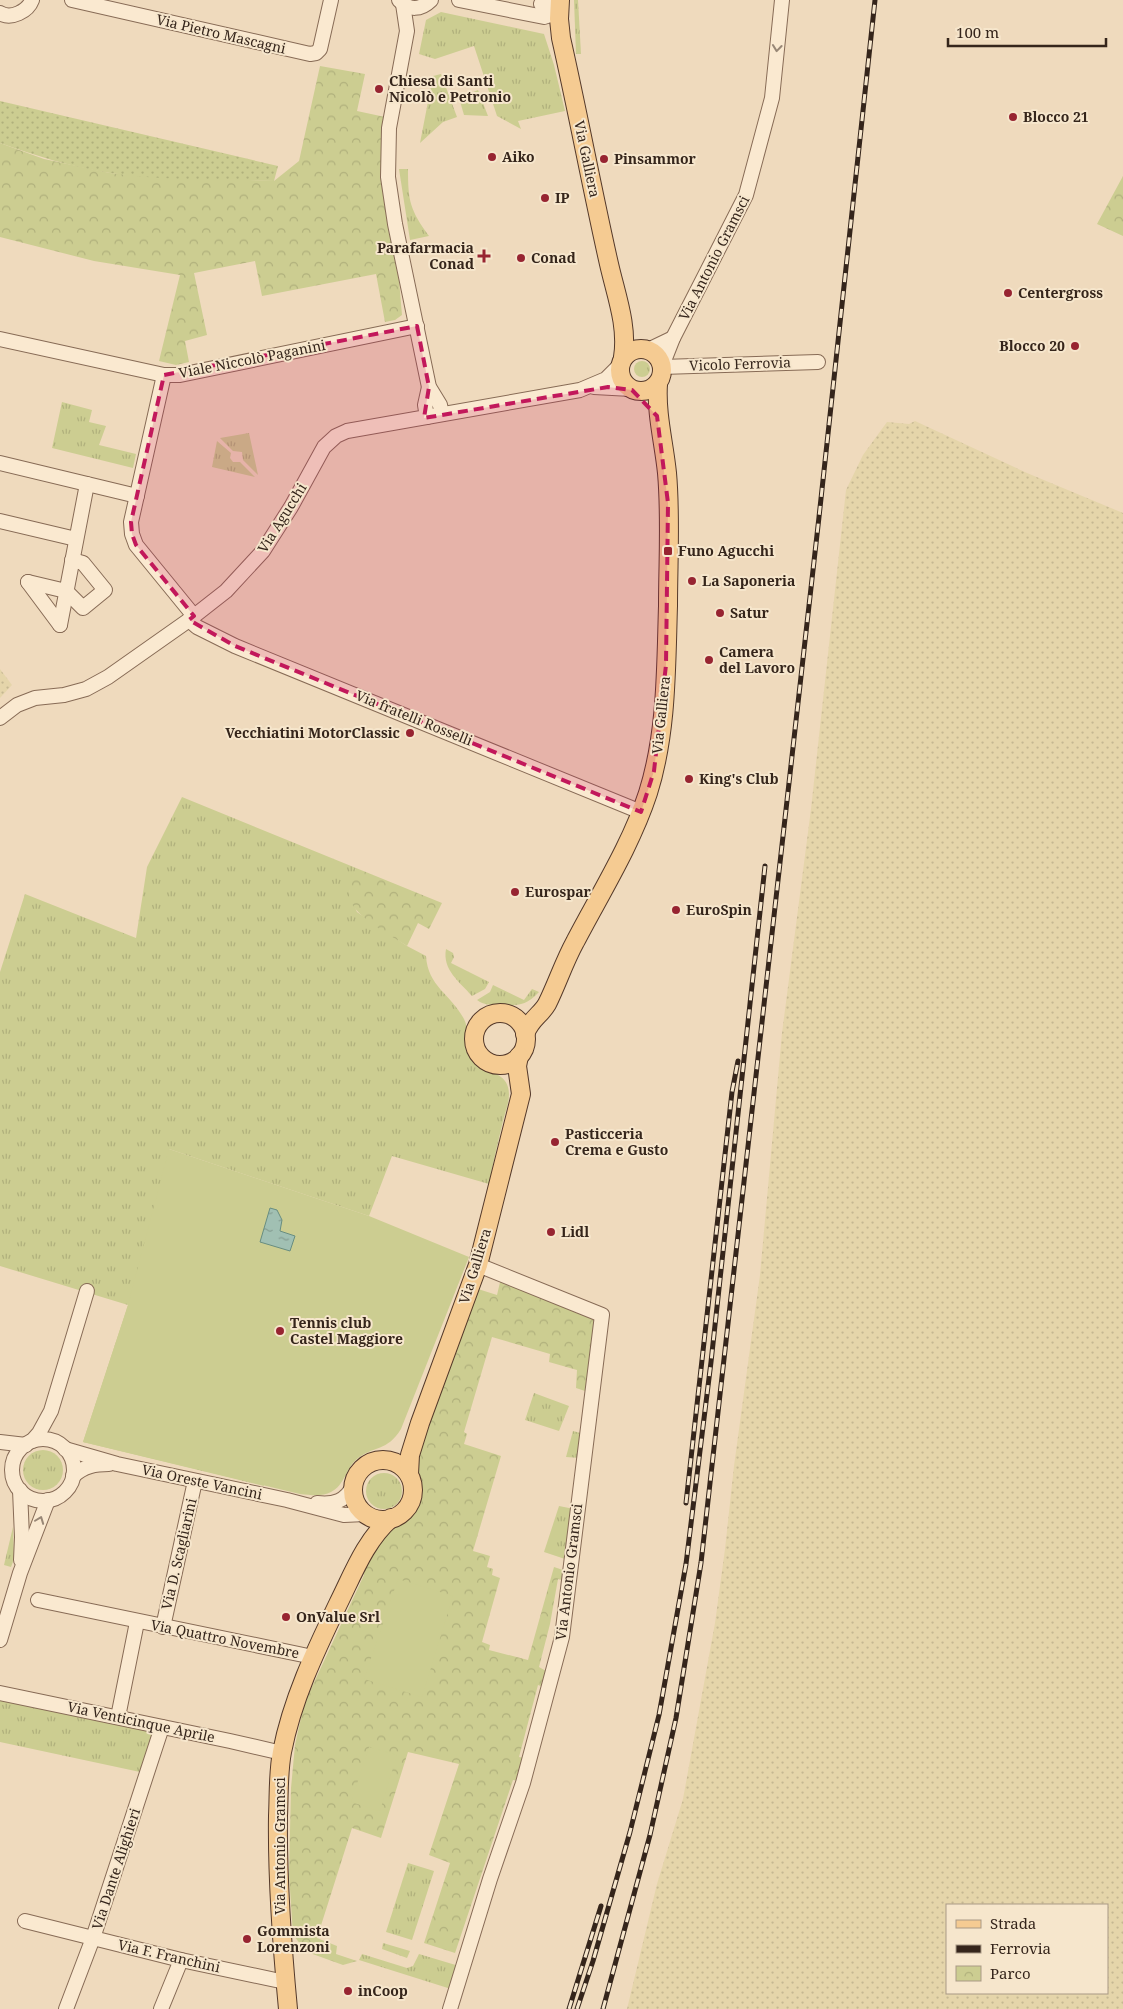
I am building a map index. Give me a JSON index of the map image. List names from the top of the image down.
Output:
{
  "streets": {
    "main road": ["Via Galliera", "Via Antonio Gramsci"],
    "street": [
      "Via Pietro Mascagni",
      "Viale Niccolò Paganini",
      "Vicolo Ferrovia",
      "Via Agucchi",
      "Via fratelli Rosselli",
      "Via Oreste Vancini",
      "Via D. Scagliarini",
      "Via Quattro Novembre",
      "Via Venticinque Aprile",
      "Via Dante Alighieri",
      "Via F. Franchini"
    ]
  },
  "crossings": [
    ["Via Galliera", "Via Antonio Gramsci"],
    ["Via Galliera", "Vicolo Ferrovia"],
    ["Via Galliera", "Via fratelli Rosselli"],
    ["Via Galliera", "Via Oreste Vancini"],
    ["Via Antonio Gramsci", "Vicolo Ferrovia"],
    ["Via Antonio Gramsci", "Via Oreste Vancini"],
    ["Via Antonio Gramsci", "Via Quattro Novembre"],
    ["Via Antonio Gramsci", "Via Venticinque Aprile"],
    ["Via Antonio Gramsci", "Via F. Franchini"],
    ["Viale Niccolò Paganini", "Via fratelli Rosselli"],
    ["Via Agucchi", "Via fratelli Rosselli"],
    ["Via Oreste Vancini", "Via D. Scagliarini"],
    ["Via D. Scagliarini", "Via Quattro Novembre"],
    ["Via Quattro Novembre", "Via Venticinque Aprile"],
    ["Via Venticinque Aprile", "Via Dante Alighieri"],
    ["Via Dante Alighieri", "Via F. Franchini"]
  ],
  "places": {
    "other": [
      "Chiesa di Santi Nicolò e Petronio",
      "Blocco 21",
      "Aiko",
      "Pinsammor",
      "IP",
      "Conad",
      "Centergross",
      "Blocco 20",
      "La Saponeria",
      "Satur",
      "Camera del Lavoro",
      "Vecchiatini MotorClassic",
      "King's Club",
      "Eurospar",
      "EuroSpin",
      "Pasticceria Crema e Gusto",
      "Lidl",
      "Tennis club Castel Maggiore",
      "OnValue Srl",
      "Gommista Lorenzoni",
      "inCoop"
    ],
    "health": ["Parafarmacia Conad"],
    "transit": ["Funo Agucchi"]
  },
  "legend": ["Strada", "Ferrovia", "Parco"],
  "scale_bar": "100 m"
}
